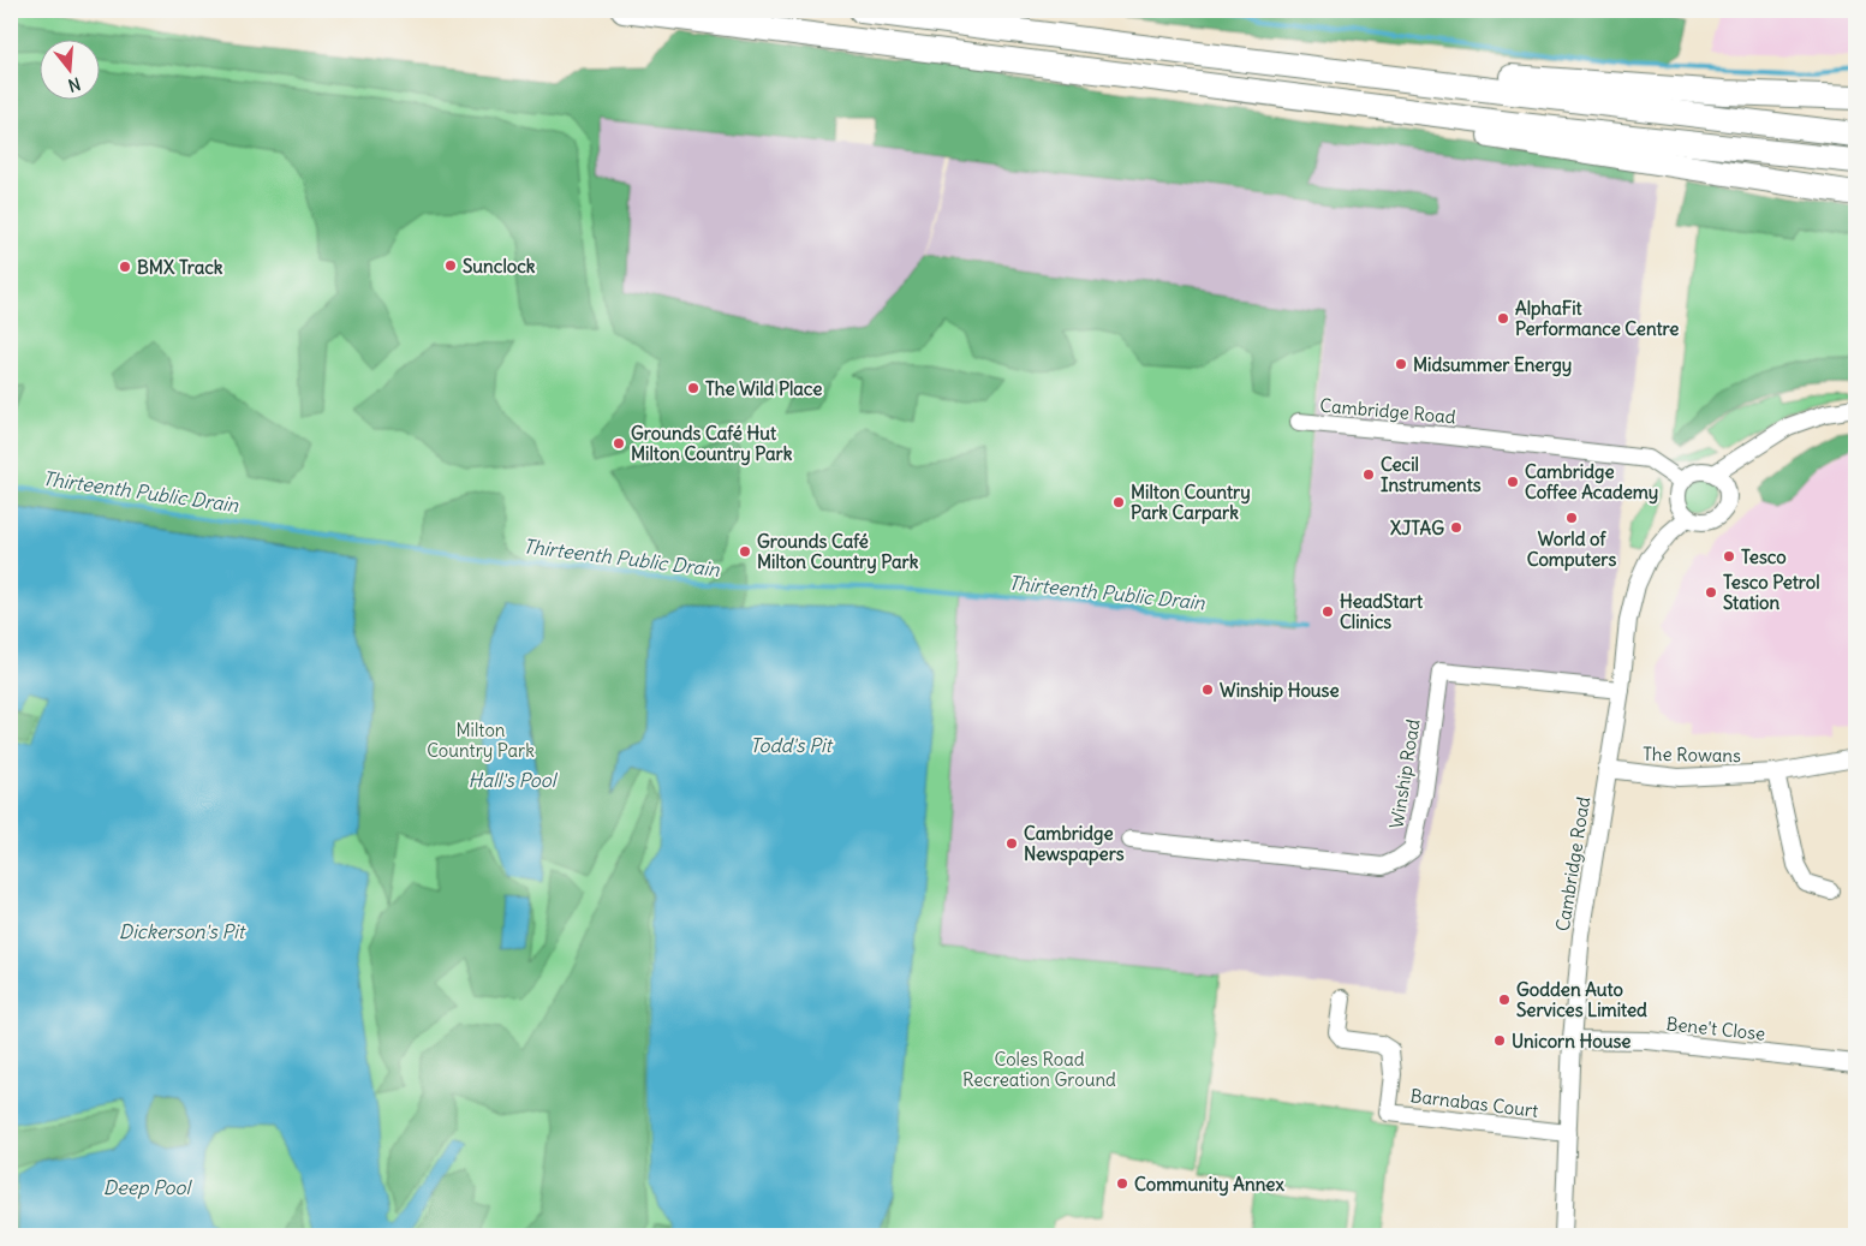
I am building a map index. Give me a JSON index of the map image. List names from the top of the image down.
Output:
{
  "streets": {
    "street": [
      "Cambridge Road",
      "The Rowans",
      "Winship Road",
      "Bene't Close",
      "Barnabas Court"
    ]
  },
  "crossings": [
    ["Cambridge Road", "The Rowans"],
    ["Cambridge Road", "Winship Road"],
    ["Cambridge Road", "Bene't Close"],
    ["Cambridge Road", "Barnabas Court"]
  ],
  "water": [
    "Thirteenth Public Drain",
    "Todd's Pit",
    "Hall's Pool",
    "Dickerson's Pit",
    "Deep Pool"
  ],
  "parks": ["Milton Country Park", "Coles Road Recreation Ground"],
  "places": [
    "Sunclock",
    "BMX Track",
    "AlphaFit Performance Centre",
    "Midsummer Energy",
    "The Wild Place",
    "Grounds Café Hut Milton Country Park",
    "Cecil Instruments",
    "Cambridge Coffee Academy",
    "Milton Country Park Carpark",
    "World of Computers",
    "XJTAG",
    "Grounds Café Milton Country Park",
    "Tesco",
    "Tesco Petrol Station",
    "HeadStart Clinics",
    "Winship House",
    "Cambridge Newspapers",
    "Godden Auto Services Limited",
    "Unicorn House",
    "Community Annex"
  ],
  "north": "bottom"
}
